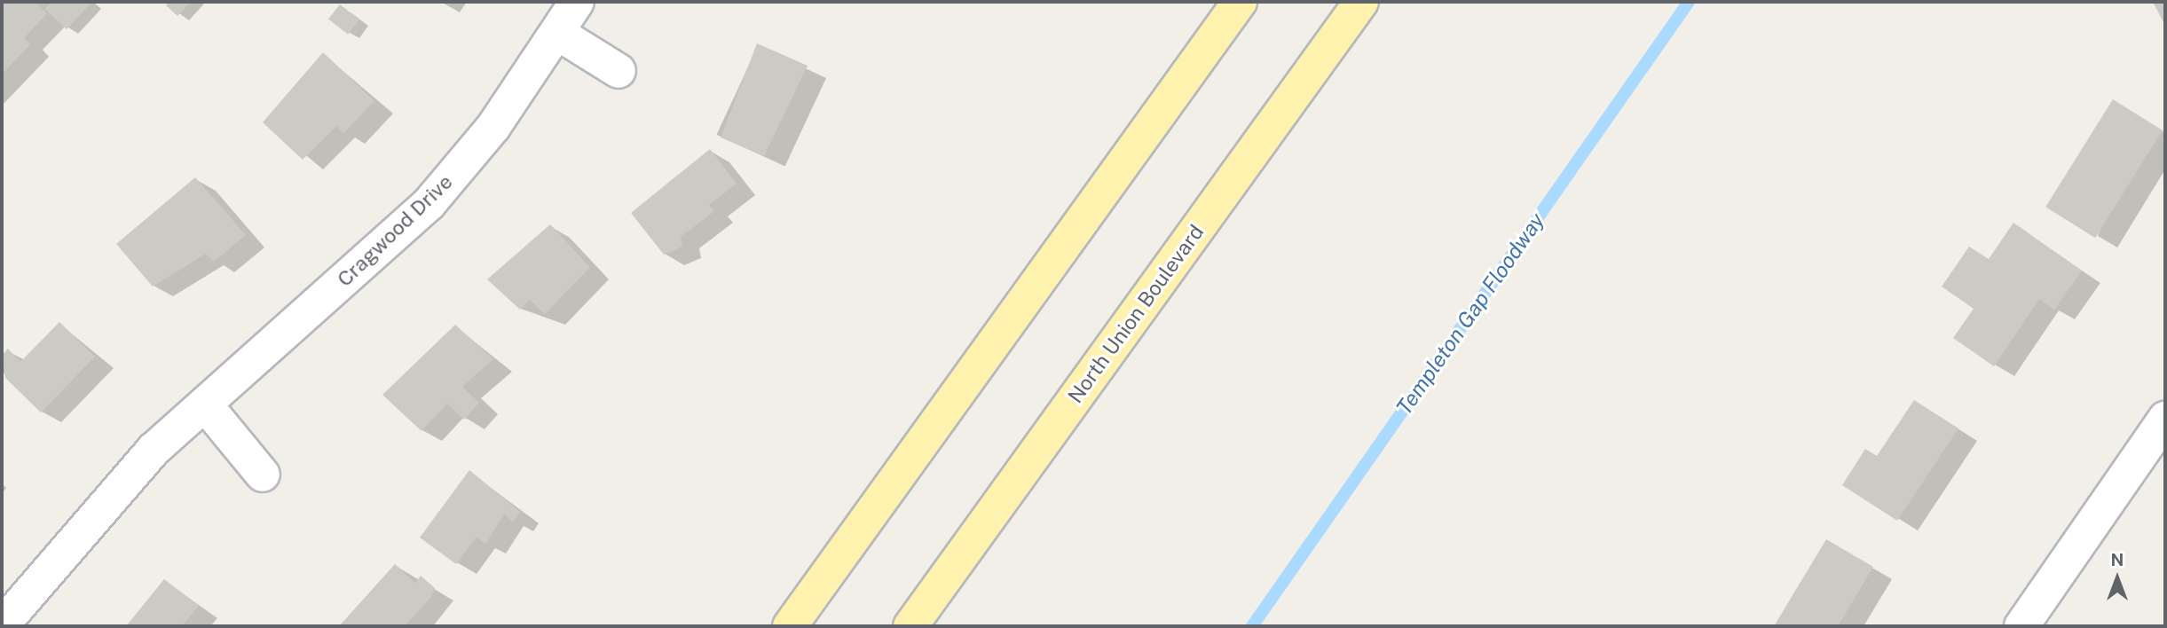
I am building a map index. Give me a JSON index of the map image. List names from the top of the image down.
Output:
{
  "streets": {
    "main road": ["North Union Boulevard"],
    "street": ["Cragwood Drive"]
  },
  "water": ["Templeton Gap Floodway"],
  "north": "top"
}
